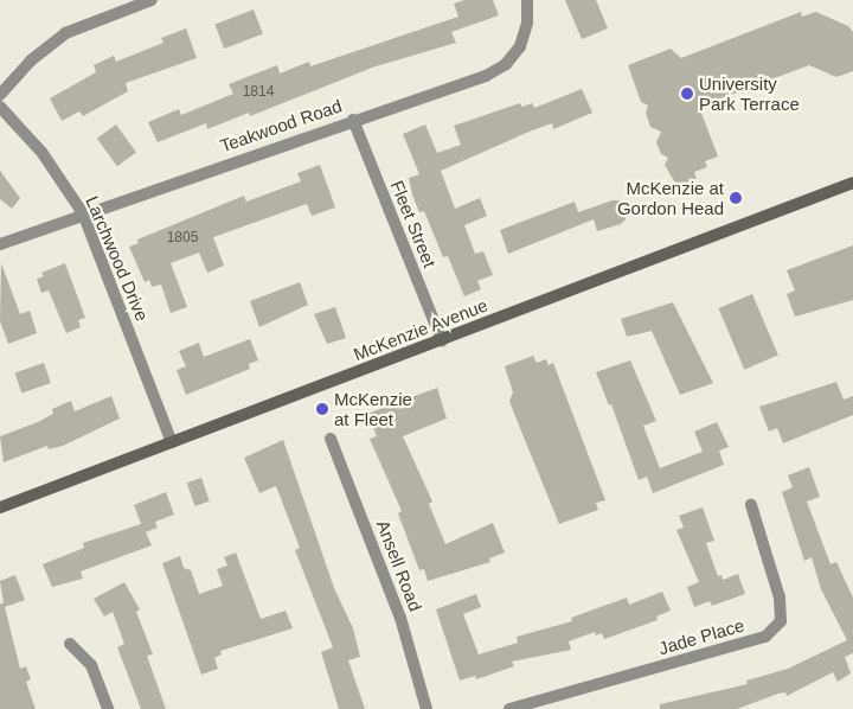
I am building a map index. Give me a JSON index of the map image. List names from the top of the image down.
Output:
{
  "streets": {
    "main road": ["McKenzie Avenue"],
    "street": [
      "Teakwood Road",
      "Fleet Street",
      "Larchwood Drive",
      "Ansell Road",
      "Jade Place"
    ]
  },
  "crossings": [
    ["Teakwood Road", "Fleet Street"],
    ["Teakwood Road", "Larchwood Drive"],
    ["Fleet Street", "McKenzie Avenue"],
    ["Larchwood Drive", "McKenzie Avenue"]
  ],
  "places": ["University Park Terrace", "McKenzie at Gordon Head", "McKenzie at Fleet"],
  "house_numbers": ["1814", "1805"]
}
